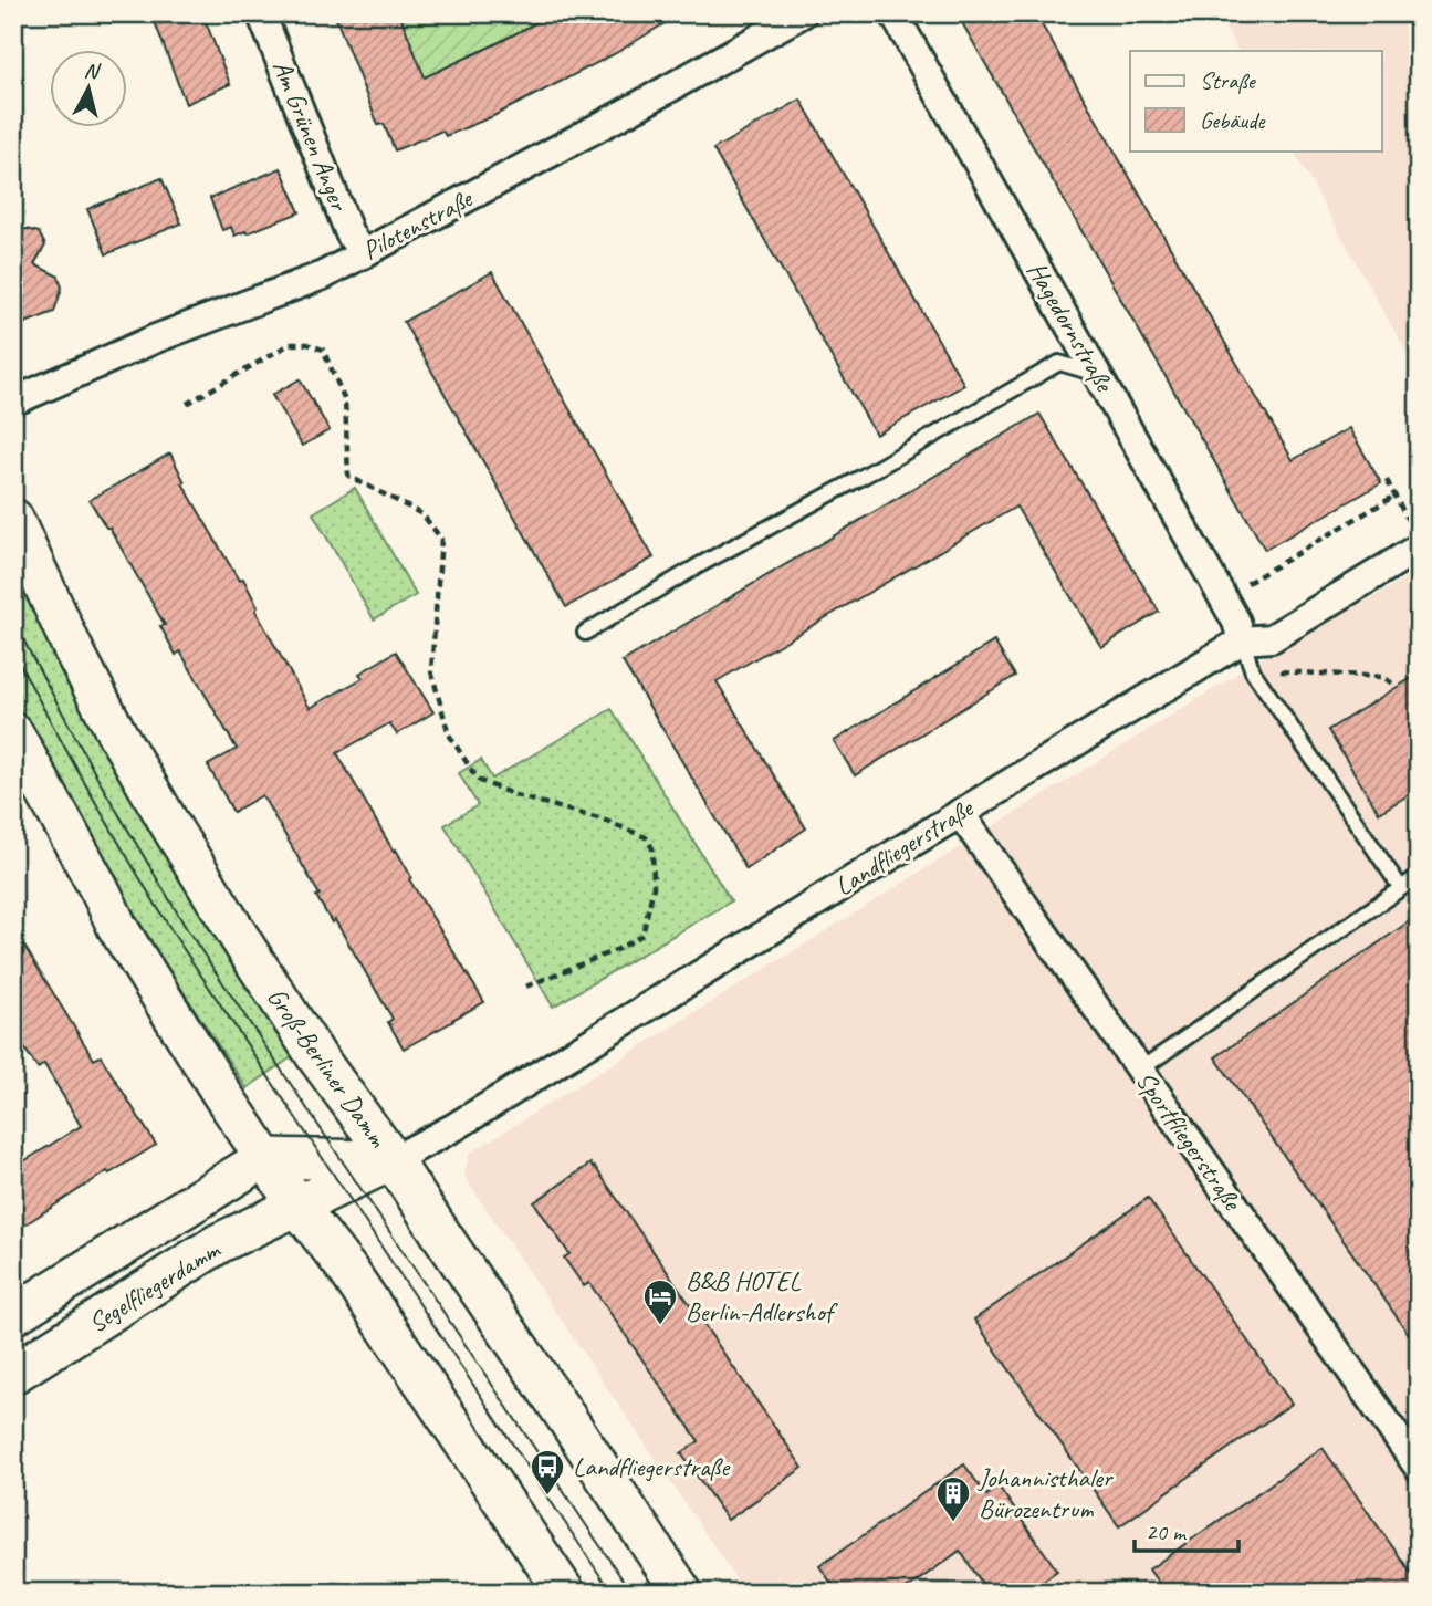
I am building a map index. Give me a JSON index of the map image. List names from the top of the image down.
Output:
{
  "streets": {
    "main road": ["Groß-Berliner Damm", "Segelfliegerdamm"],
    "street": [
      "Am Grünen Anger",
      "Pilotenstraße",
      "Hagedornstraße",
      "Landfliegerstraße",
      "Sportfliegerstraße"
    ]
  },
  "crossings": [
    ["Am Grünen Anger", "Pilotenstraße"],
    ["Hagedornstraße", "Landfliegerstraße"],
    ["Landfliegerstraße", "Groß-Berliner Damm"],
    ["Landfliegerstraße", "Sportfliegerstraße"],
    ["Landfliegerstraße", "Segelfliegerdamm"],
    ["Groß-Berliner Damm", "Segelfliegerdamm"]
  ],
  "places": {
    "hotel": ["B&B HOTEL Berlin-Adlershof"],
    "bus stop": ["Landfliegerstraße"],
    "building": ["Johannisthaler Bürozentrum"]
  },
  "legend": ["Straße", "Gebäude"],
  "scale_bar": "20 m",
  "north": "top"
}
